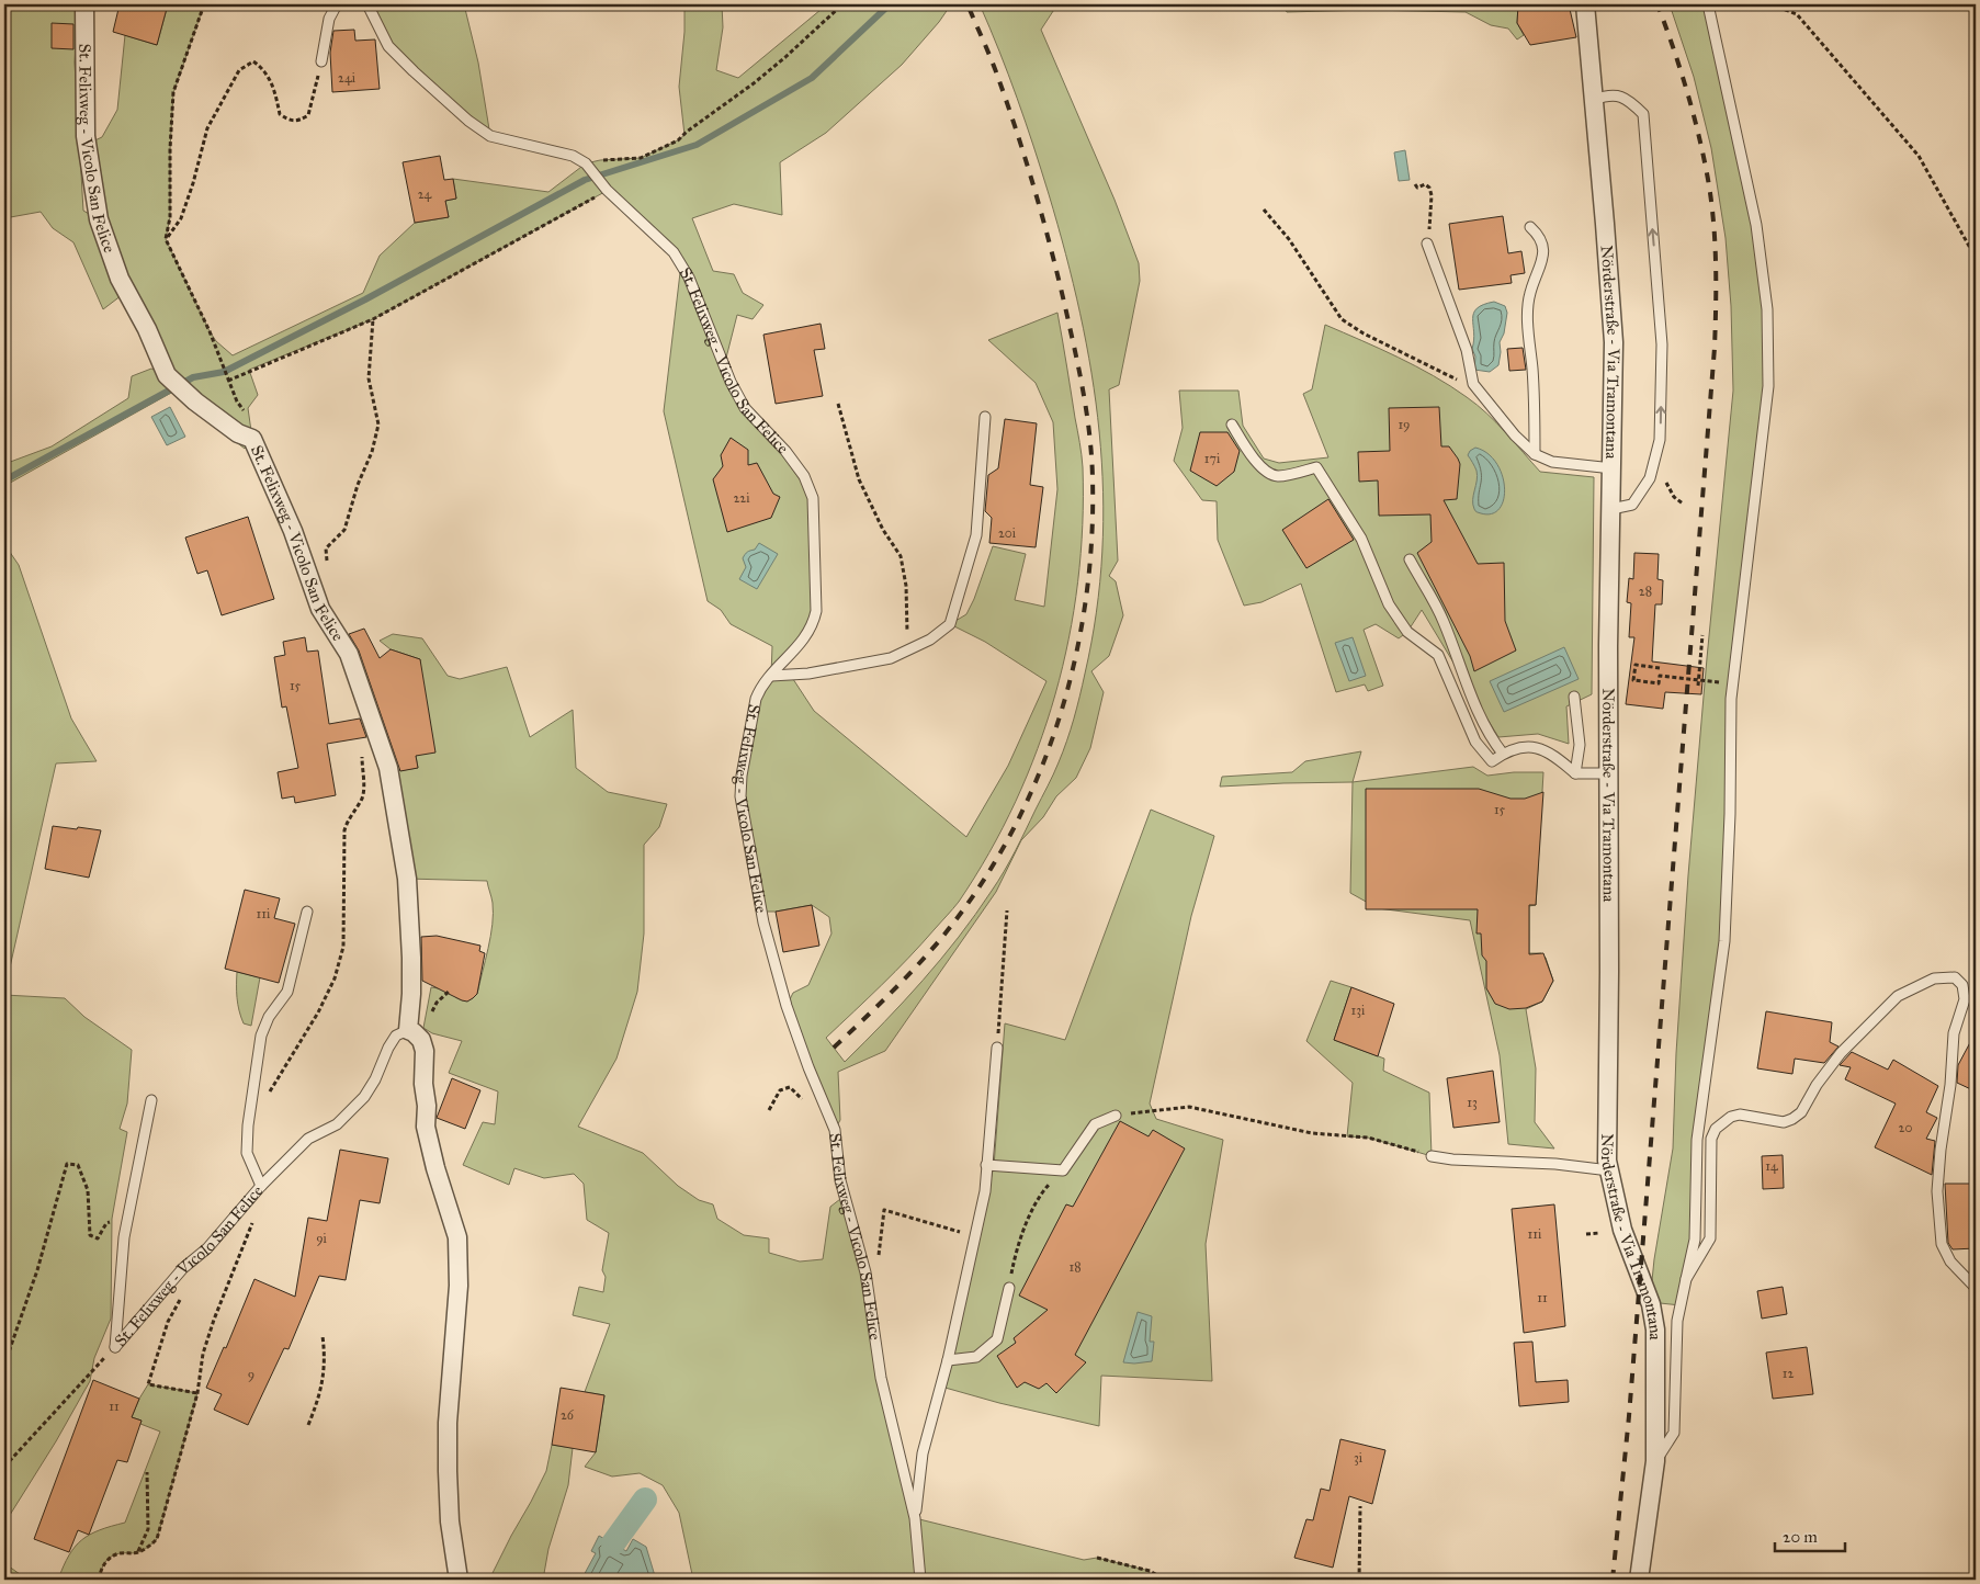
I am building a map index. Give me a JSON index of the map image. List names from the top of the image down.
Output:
{
  "streets": {
    "street": ["St. Felixweg - Vicolo San Felice", "Nörderstraße - Via Tramontana"]
  },
  "house_numbers": [
    "24i",
    "24",
    "19",
    "17i",
    "22i",
    "20i",
    "28",
    "15",
    "15",
    "11i",
    "13i",
    "13",
    "20",
    "14",
    "11i",
    "9i",
    "18",
    "11",
    "12",
    "9",
    "11",
    "26",
    "3i"
  ],
  "scale_bar": "20 m"
}
